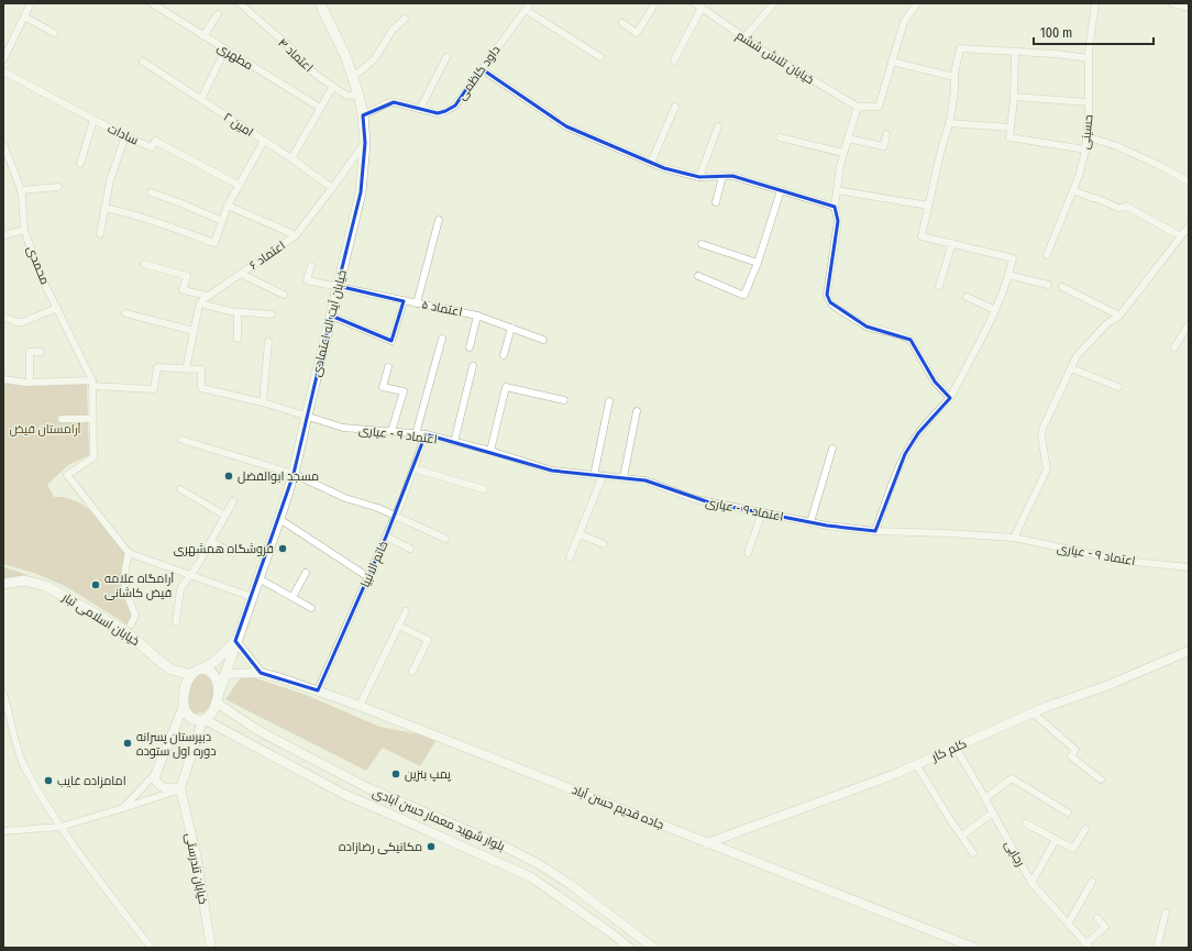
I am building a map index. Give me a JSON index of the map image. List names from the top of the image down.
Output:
{
  "streets": {
    "main road": ["خیابان آیت اله اعتمادی", "خیابان اسلامی تبار"],
    "street": [
      "اعتماد ۴",
      "مطهری",
      "خیابان تلاش ششم",
      "داود کاظمی",
      "امین ۲",
      "حسینی",
      "سادات",
      "اعتماد ۶",
      "محمدی",
      "اعتماد ۵",
      "اعتماد ۹ - عیاری",
      "خاتم الانبیا",
      "کلم کار",
      "جاده قدیم حسن آباد",
      "بلوار شهید معمار حسن آبادی",
      "رجایی",
      "خیابان تندرستی"
    ]
  },
  "crossings": [
    ["اعتماد ۴", "خیابان آیت اله اعتمادی"],
    ["داود کاظمی", "خیابان آیت اله اعتمادی"],
    ["امین ۲", "اعتماد ۶"],
    ["اعتماد ۶", "خیابان آیت اله اعتمادی"],
    ["اعتماد ۵", "خیابان آیت اله اعتمادی"],
    ["خیابان آیت اله اعتمادی", "اعتماد ۹ - عیاری"],
    ["خیابان آیت اله اعتمادی", "خیابان اسلامی تبار"],
    ["خیابان آیت اله اعتمادی", "جاده قدیم حسن آباد"],
    ["خیابان آیت اله اعتمادی", "بلوار شهید معمار حسن آبادی"],
    ["اعتماد ۹ - عیاری", "خاتم الانبیا"],
    ["خاتم الانبیا", "جاده قدیم حسن آباد"],
    ["خیابان اسلامی تبار", "بلوار شهید معمار حسن آبادی"],
    ["کلم کار", "جاده قدیم حسن آباد"],
    ["کلم کار", "رجایی"]
  ],
  "parks": ["آرامستان فیض"],
  "places": [
    "مسجد ابوالفضل",
    "فروشگاه همشهری",
    "آرامگاه علامه فیض کاشانی",
    "دبیرستان پسرانه دوره اول ستوده",
    "پمپ بنزین",
    "امامزاده غایب",
    "مکانیکی رضازاده"
  ],
  "scale_bar": "100 m"
}
